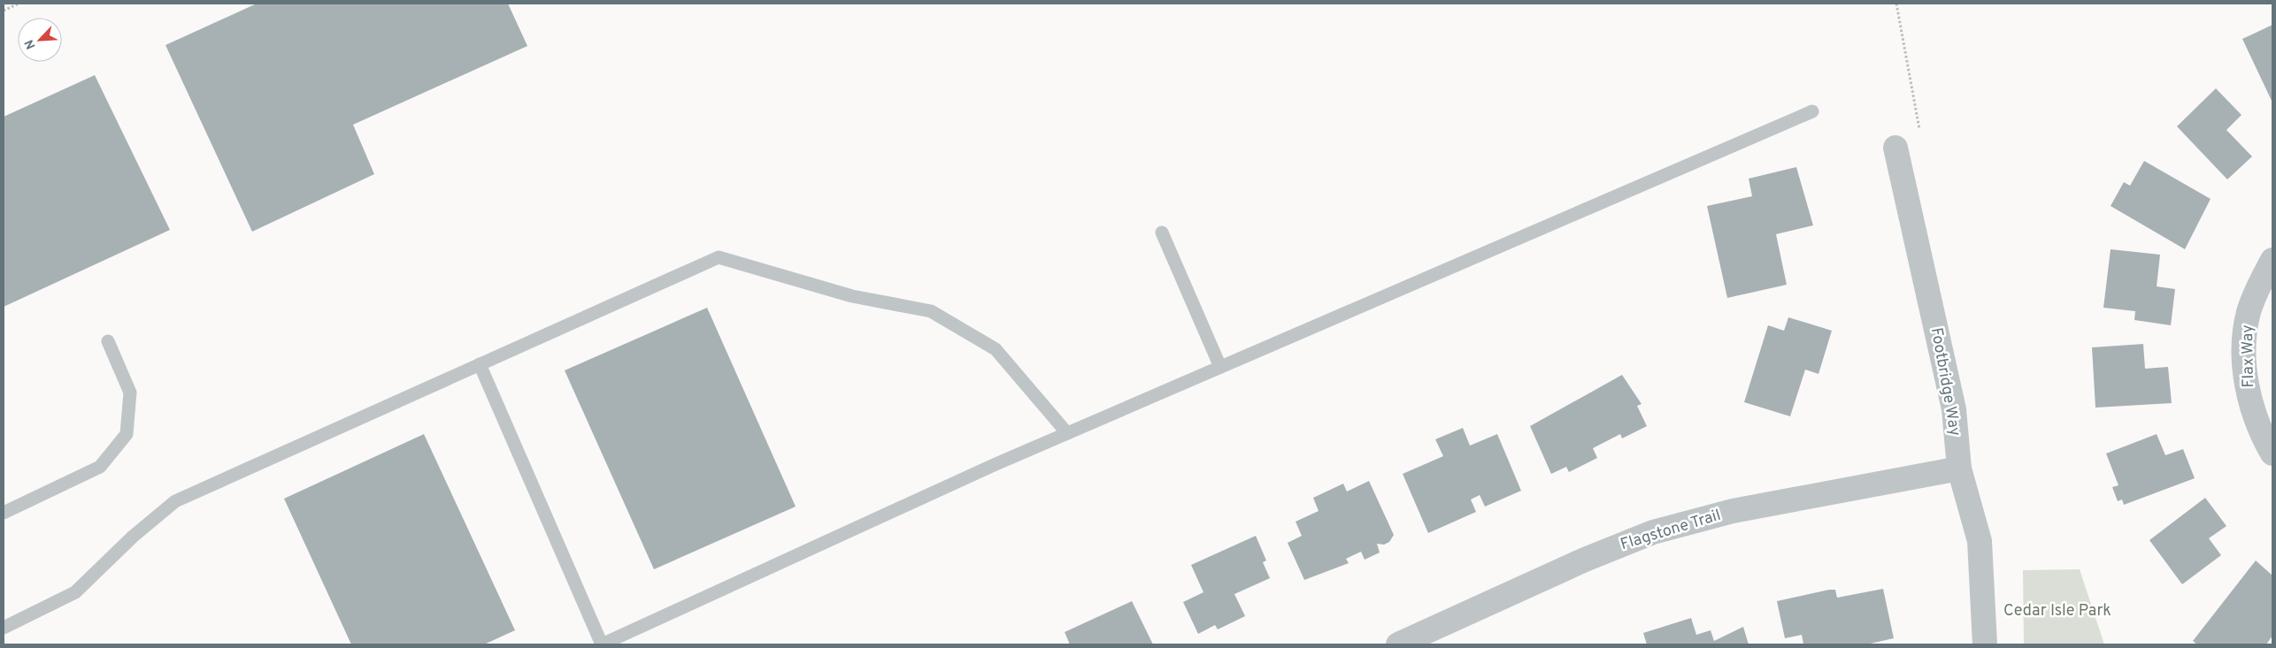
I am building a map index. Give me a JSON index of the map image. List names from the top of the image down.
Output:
{
  "streets": {
    "street": ["Flax Way", "Footbridge Way", "Flagstone Trail"]
  },
  "crossings": [
    ["Footbridge Way", "Flagstone Trail"]
  ],
  "parks": ["Cedar Isle Park"],
  "north": "bottom left"
}
